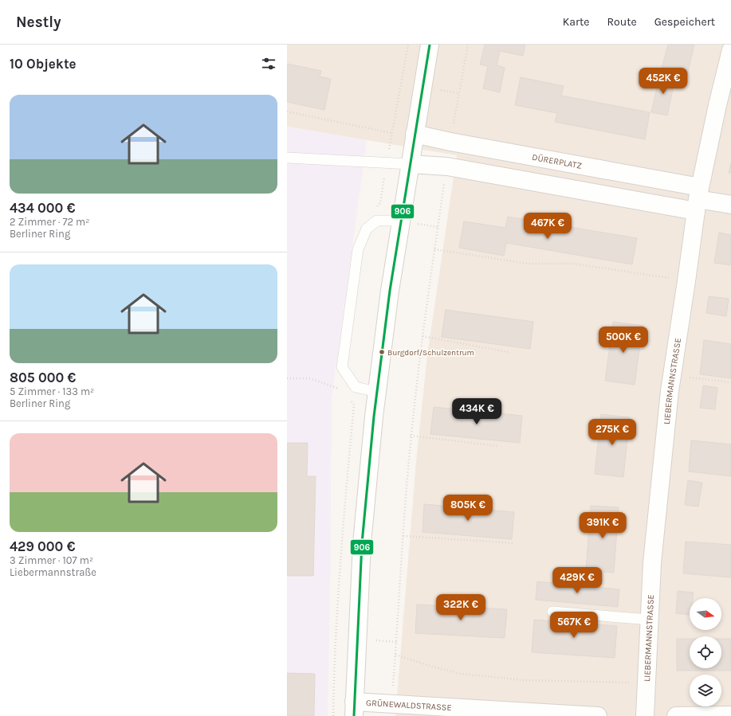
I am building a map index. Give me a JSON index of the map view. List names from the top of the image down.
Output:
{
  "streets": {
    "street": ["DÜRERPLATZ", "LIEBERMANNSTRASSE", "GRÜNEWALDSTRASSE"]
  },
  "crossings": [
    ["DÜRERPLATZ", "LIEBERMANNSTRASSE"]
  ],
  "places": ["Burgdorf/Schulzentrum"],
  "lines": ["transit line 906"],
  "north": "right",
  "page": {
    "header": "Nestly",
    "nav": ["Karte", "Route", "Gespeichert"],
    "heading": "10 Objekte",
    "price": [
      "452K €",
      "467K €",
      "500K €",
      "434K €",
      "275K €",
      "805K €",
      "391K €",
      "429K €",
      "322K €",
      "567K €"
    ],
    "list": [
      {
        "name": "434 000 €",
        "note": "2 Zimmer · 72 m² · Berliner Ring"
      },
      {
        "name": "805 000 €",
        "note": "5 Zimmer · 133 m² · Berliner Ring"
      },
      {
        "name": "429 000 €",
        "note": "3 Zimmer · 107 m² · Liebermannstraße"
      }
    ]
  }
}
